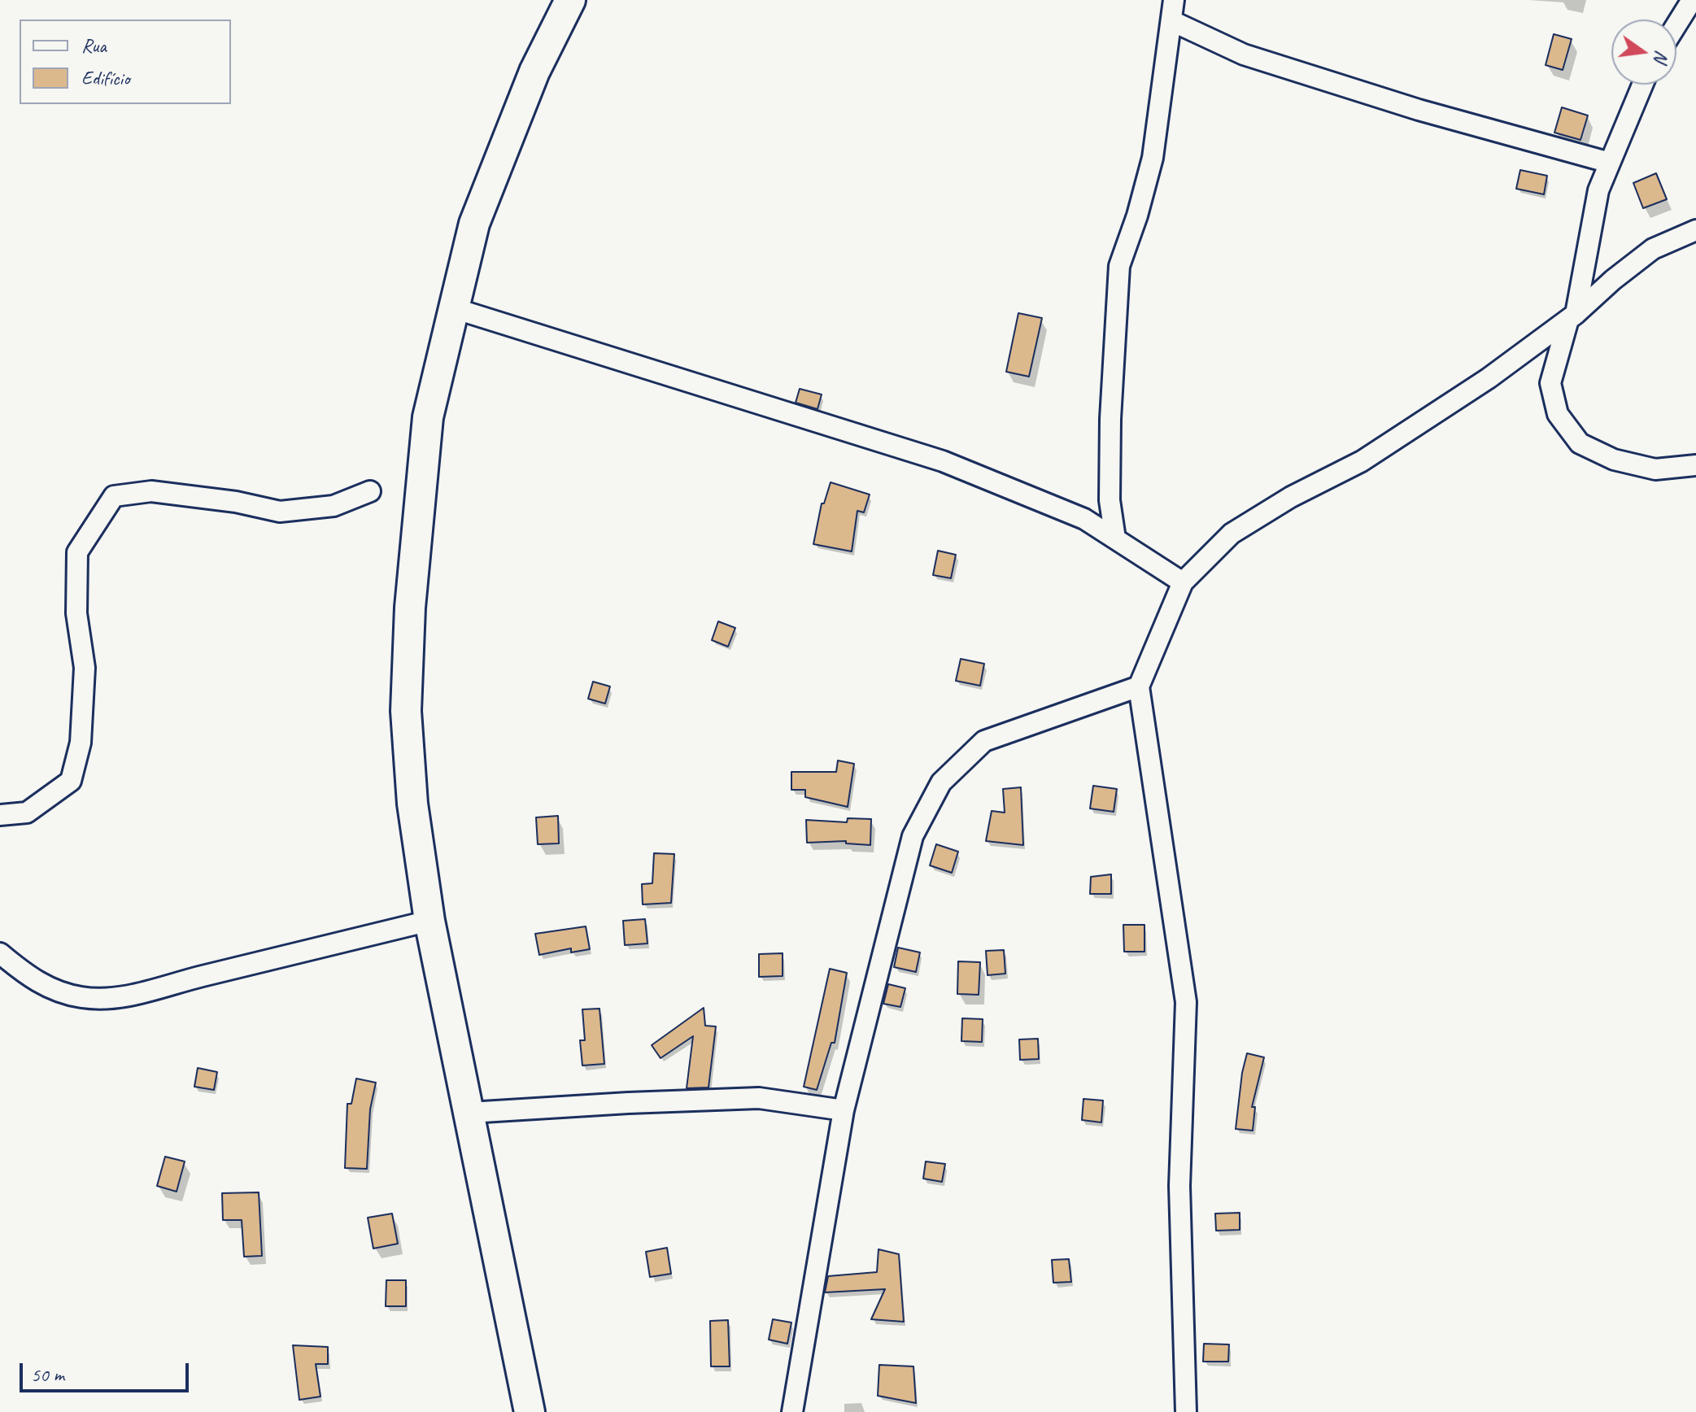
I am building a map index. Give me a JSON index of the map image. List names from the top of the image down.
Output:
{
  "legend": ["Rua", "Edifício"],
  "scale_bar": "50 m",
  "north": "right"
}
